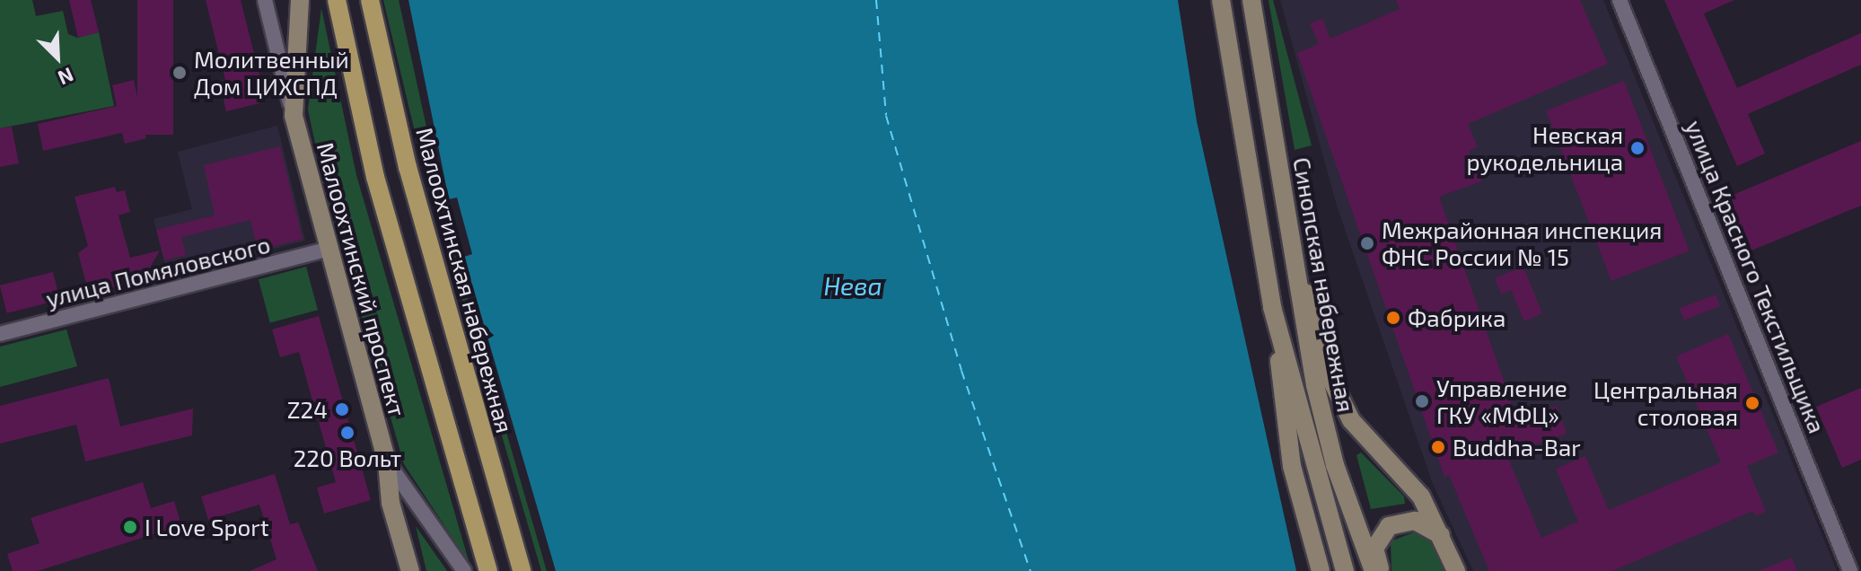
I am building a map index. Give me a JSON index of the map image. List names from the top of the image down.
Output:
{
  "streets": {
    "main road": ["Малоохтинский проспект", "Малоохтинская набережная", "Синопская набережная"],
    "street": ["улица Помяловского", "улица Красного Текстильщика"]
  },
  "crossings": [
    ["улица Помяловского", "Малоохтинский проспект"]
  ],
  "water": ["Нева"],
  "places": [
    "Молитвенный Дом ЦИХСПД",
    "Невская рукодельница",
    "Межрайонная инспекция ФНС России № 15",
    "Фабрика",
    "Управление ГКУ «МФЦ»",
    "Центральная столовая",
    "Z24",
    "220 Вольт",
    "Buddha-Bar",
    "I Love Sport"
  ],
  "north": "bottom right"
}
